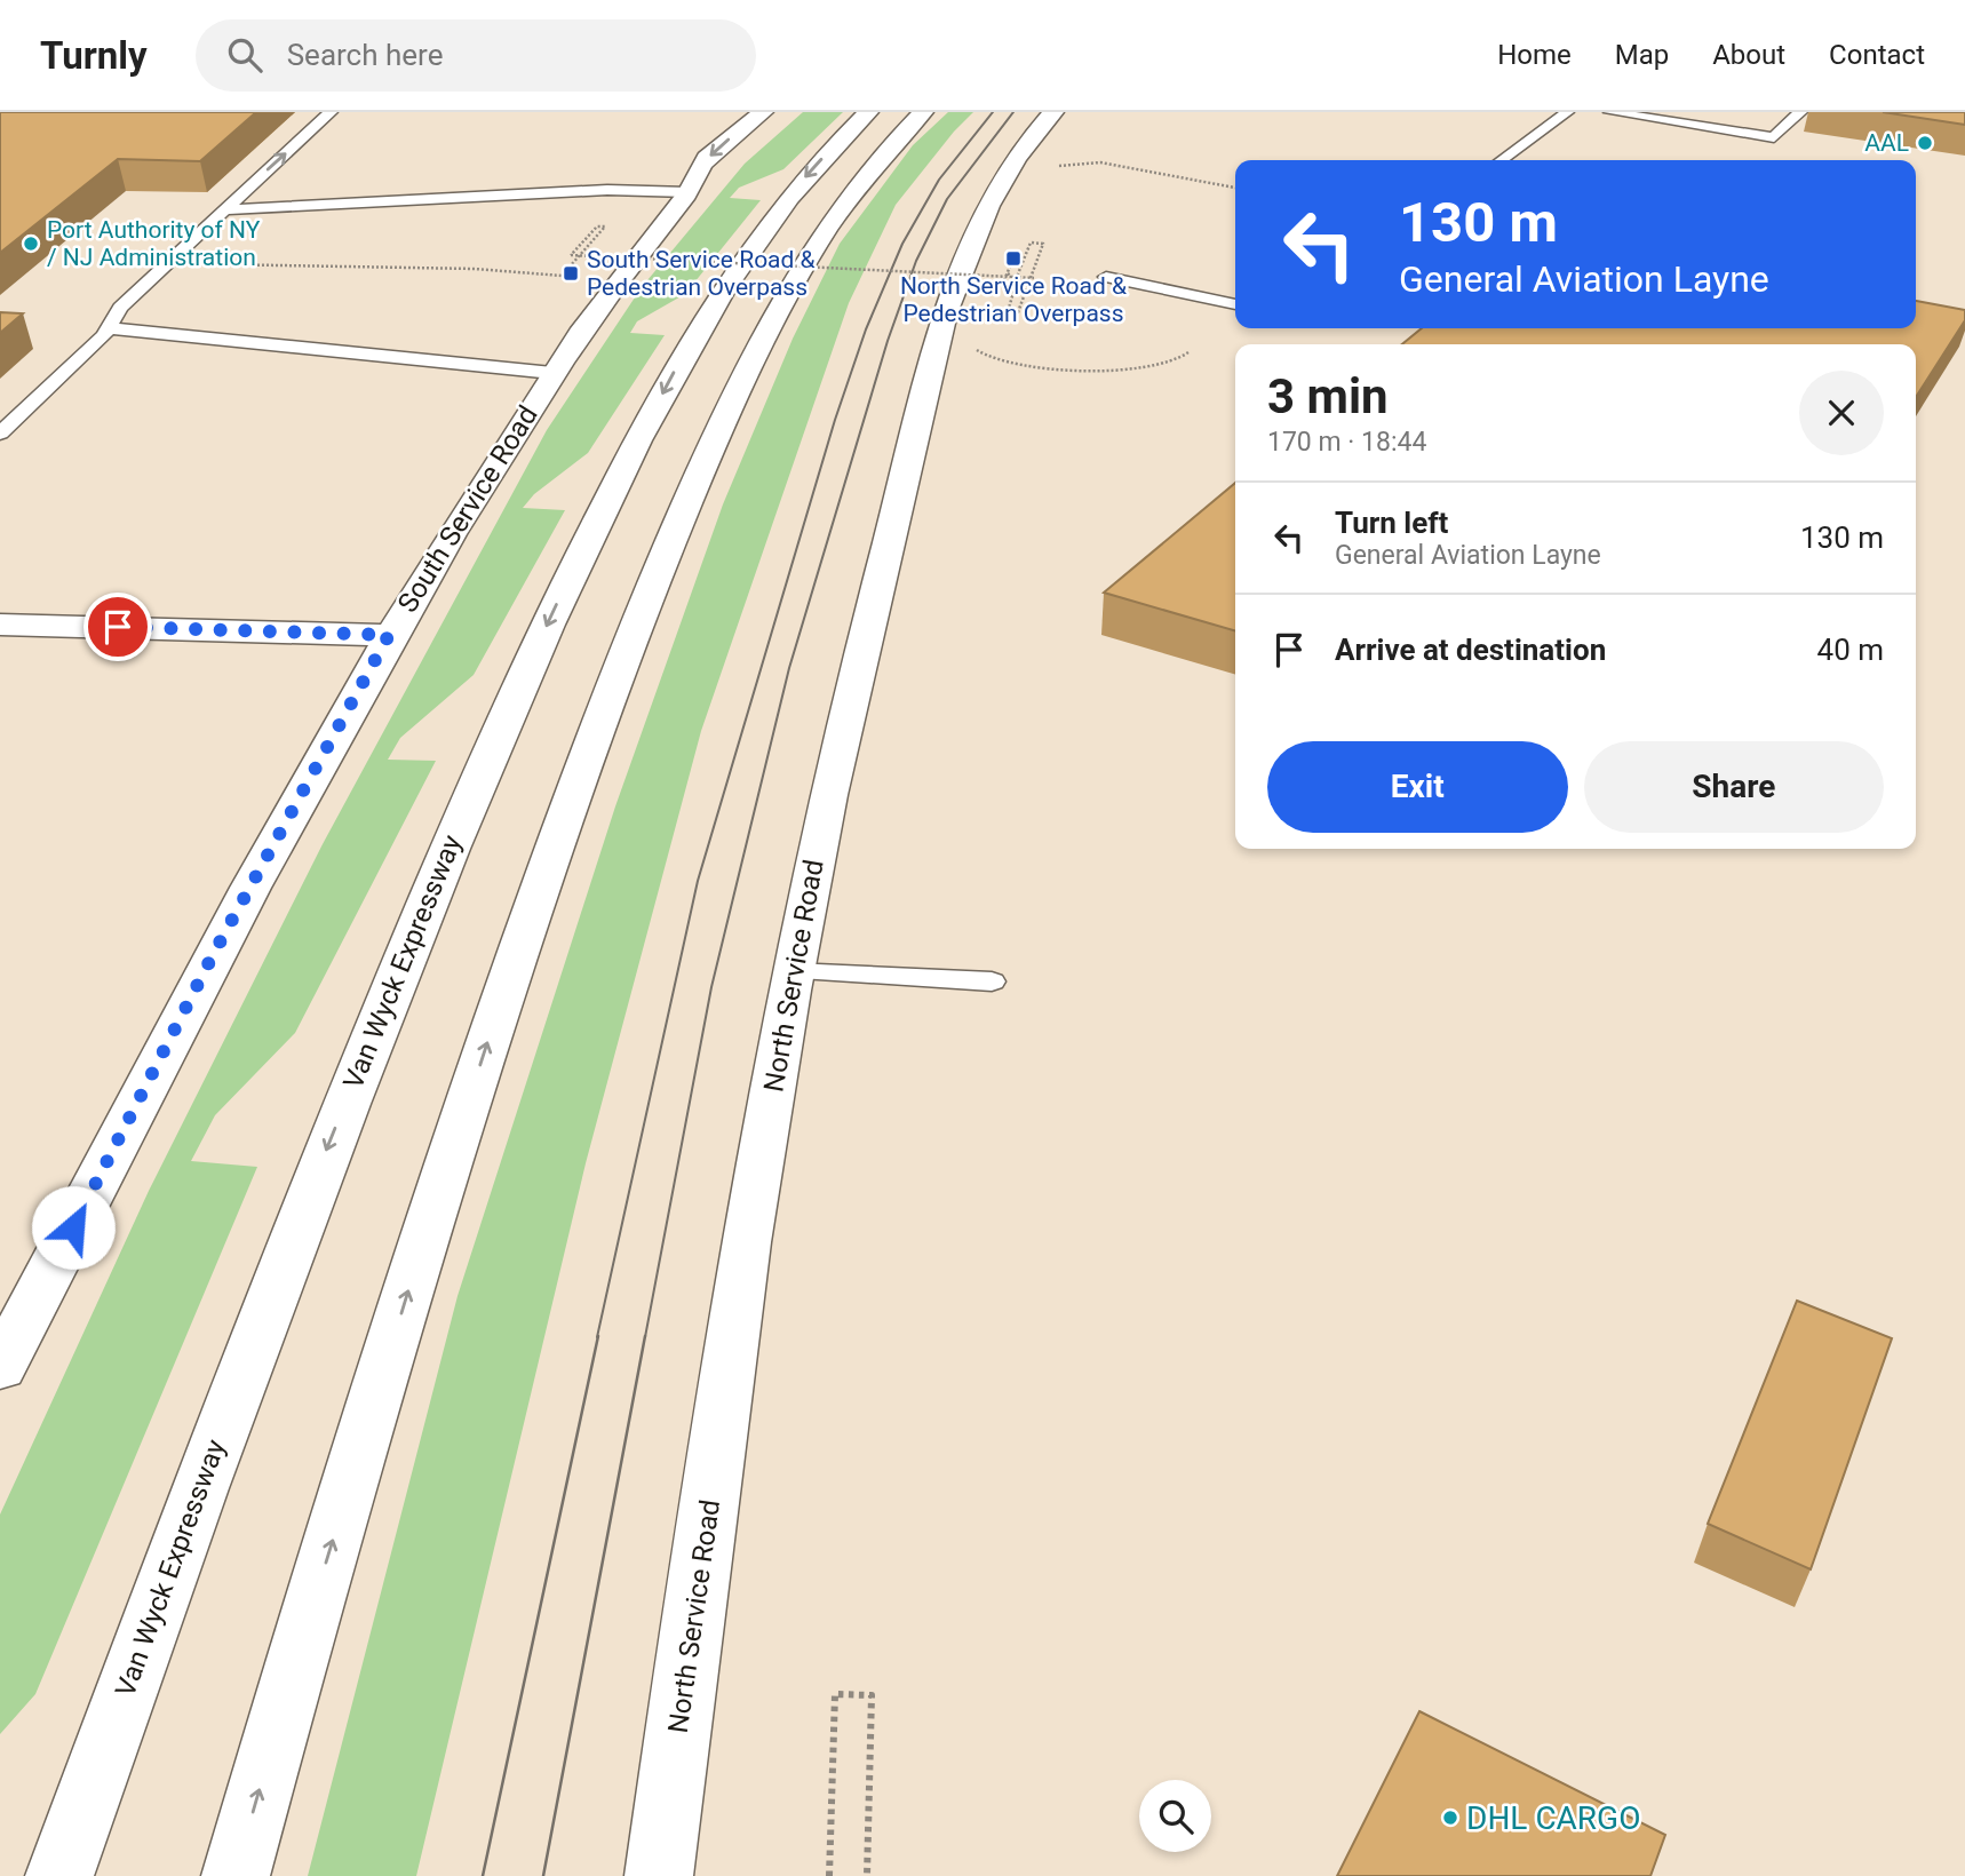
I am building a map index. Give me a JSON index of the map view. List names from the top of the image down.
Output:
{
  "streets": {
    "main road": ["South Service Road", "Van Wyck Expressway", "North Service Road"]
  },
  "places": {
    "other": ["AAL", "Port Authority of NY / NJ Administration", "DHL CARGO"],
    "transit": ["North Service Road & Pedestrian Overpass", "South Service Road & Pedestrian Overpass"]
  },
  "page": {
    "header": "Turnly",
    "search": "Search here",
    "nav": [
      "Home",
      "Map",
      "About",
      "Contact"
    ],
    "turn": ["130 m", "General Aviation Layne"],
    "heading": ["3 min", "170 m · 18:44"],
    "list": [
      {
        "name": "Turn left",
        "note": "General Aviation Layne",
        "value": "130 m"
      },
      {
        "name": "Arrive at destination",
        "value": "40 m"
      }
    ],
    "buttons": ["Exit", "Share"]
  }
}
